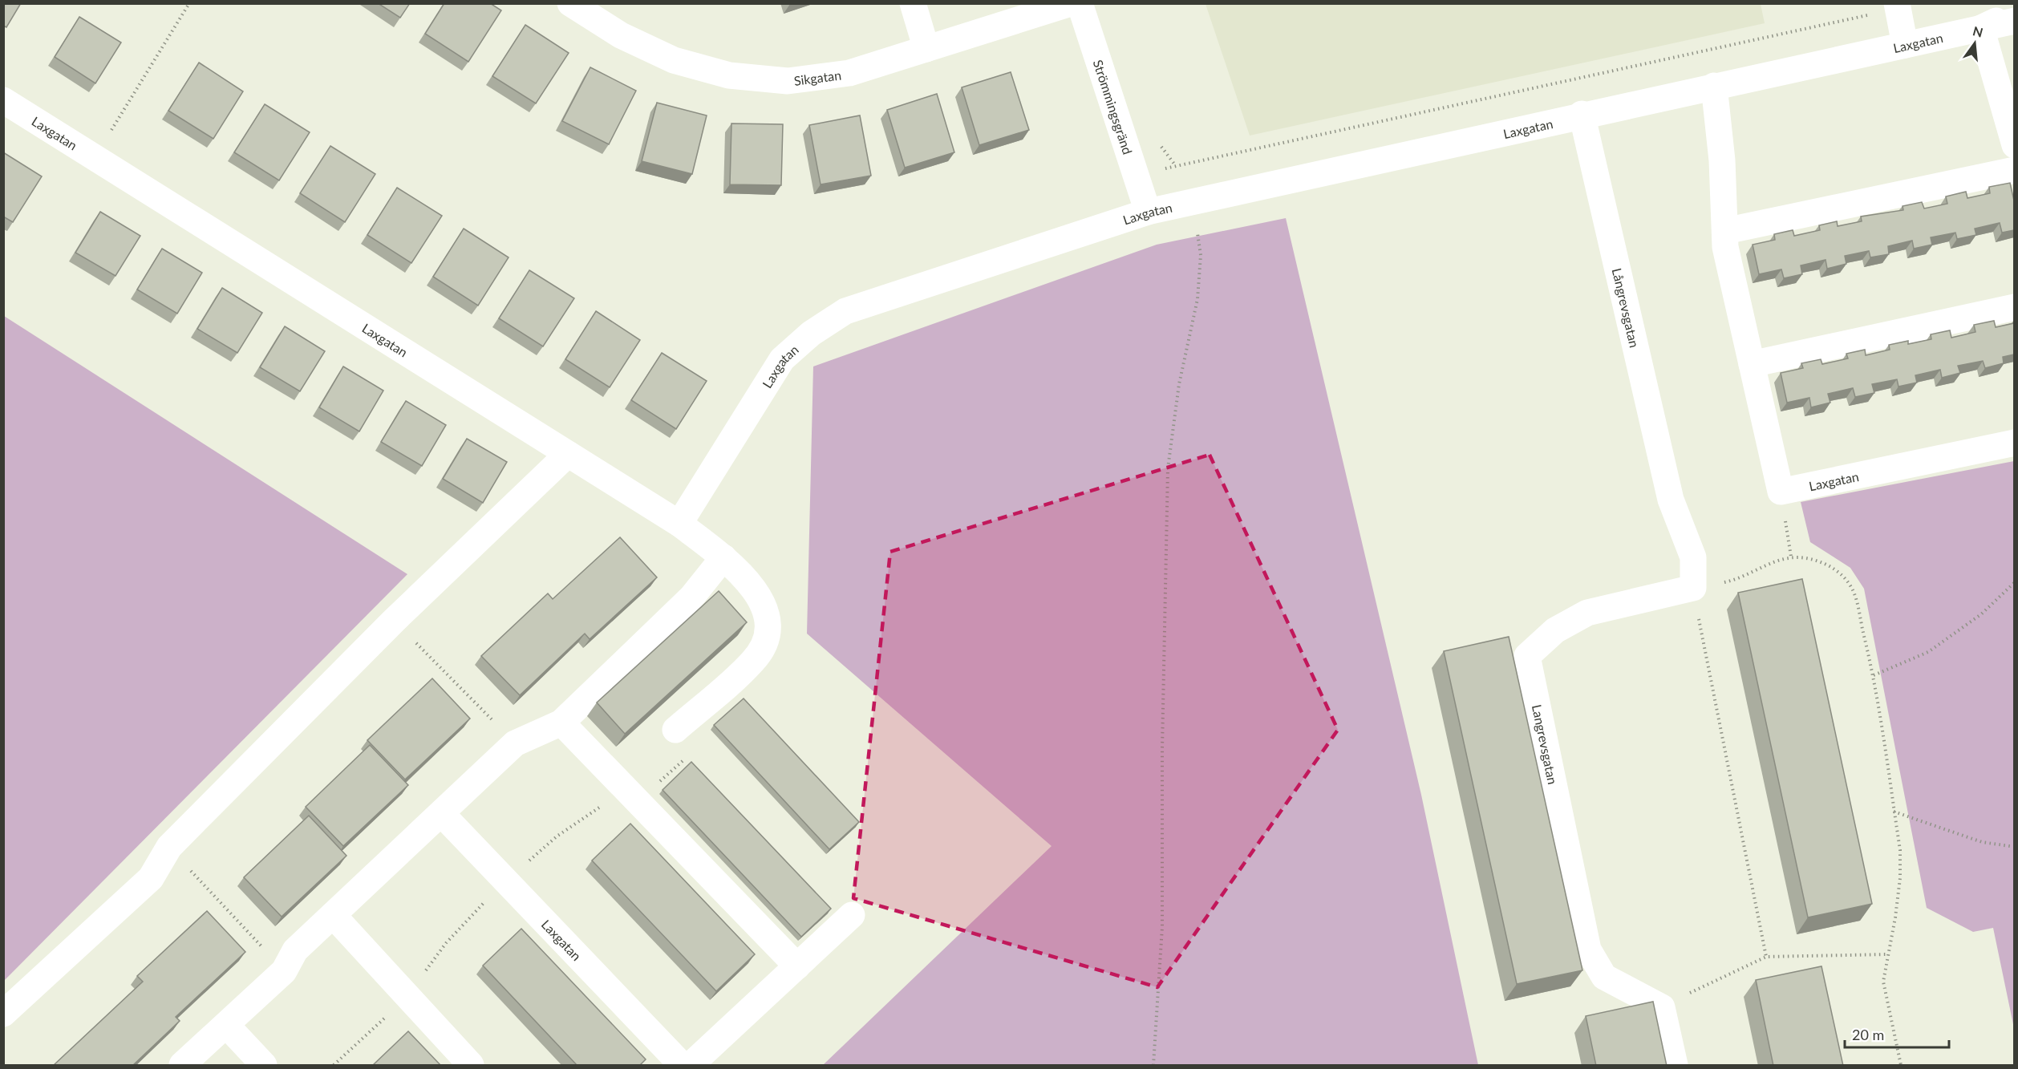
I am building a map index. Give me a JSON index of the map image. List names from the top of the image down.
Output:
{
  "streets": {
    "street": [
      "Laxgatan",
      "Sikgatan",
      "Strömmingsgränd",
      "Långrevsgatan",
      "Langrevsgatan"
    ]
  },
  "crossings": [
    ["Laxgatan", "Strömmingsgränd"],
    ["Laxgatan", "Långrevsgatan"],
    ["Långrevsgatan", "Langrevsgatan"]
  ],
  "scale_bar": "20 m",
  "north": "top"
}
